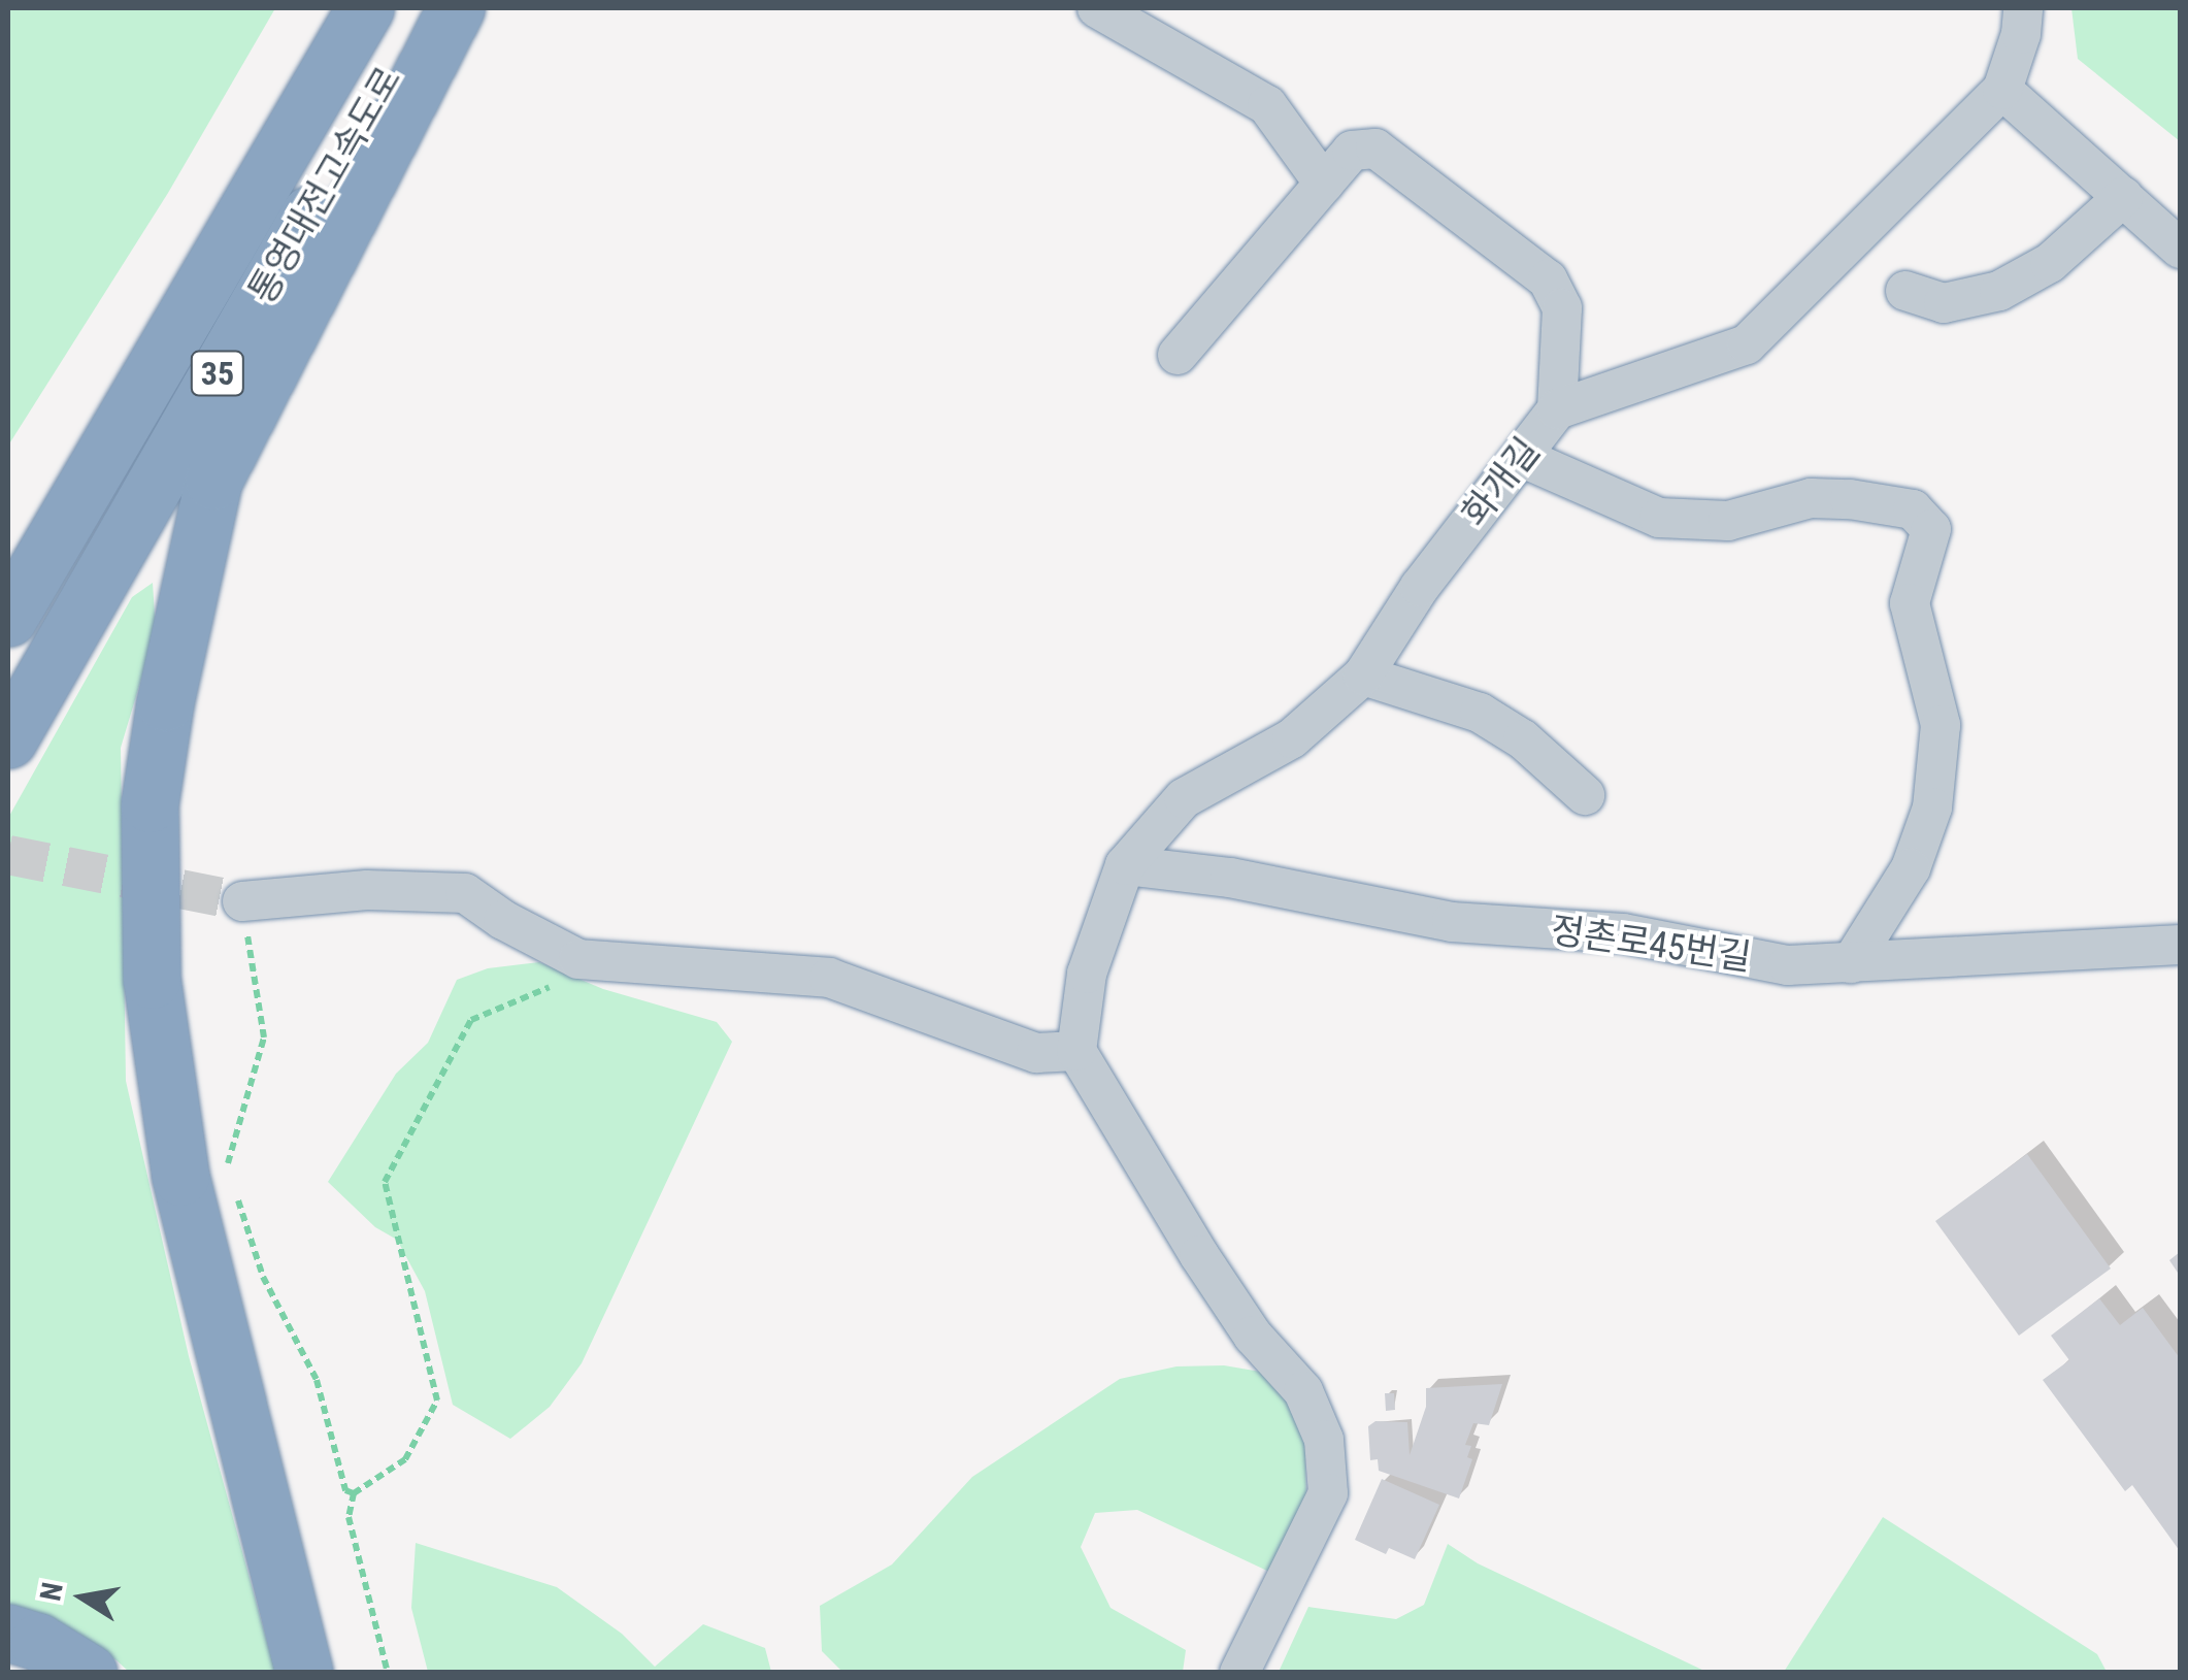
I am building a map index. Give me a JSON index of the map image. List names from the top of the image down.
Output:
{
  "streets": {
    "highway": ["통영대전고속도로", "35"],
    "street": ["화개길", "정촌로45번길"]
  },
  "crossings": [
    ["화개길", "정촌로45번길"]
  ],
  "north": "left"
}
